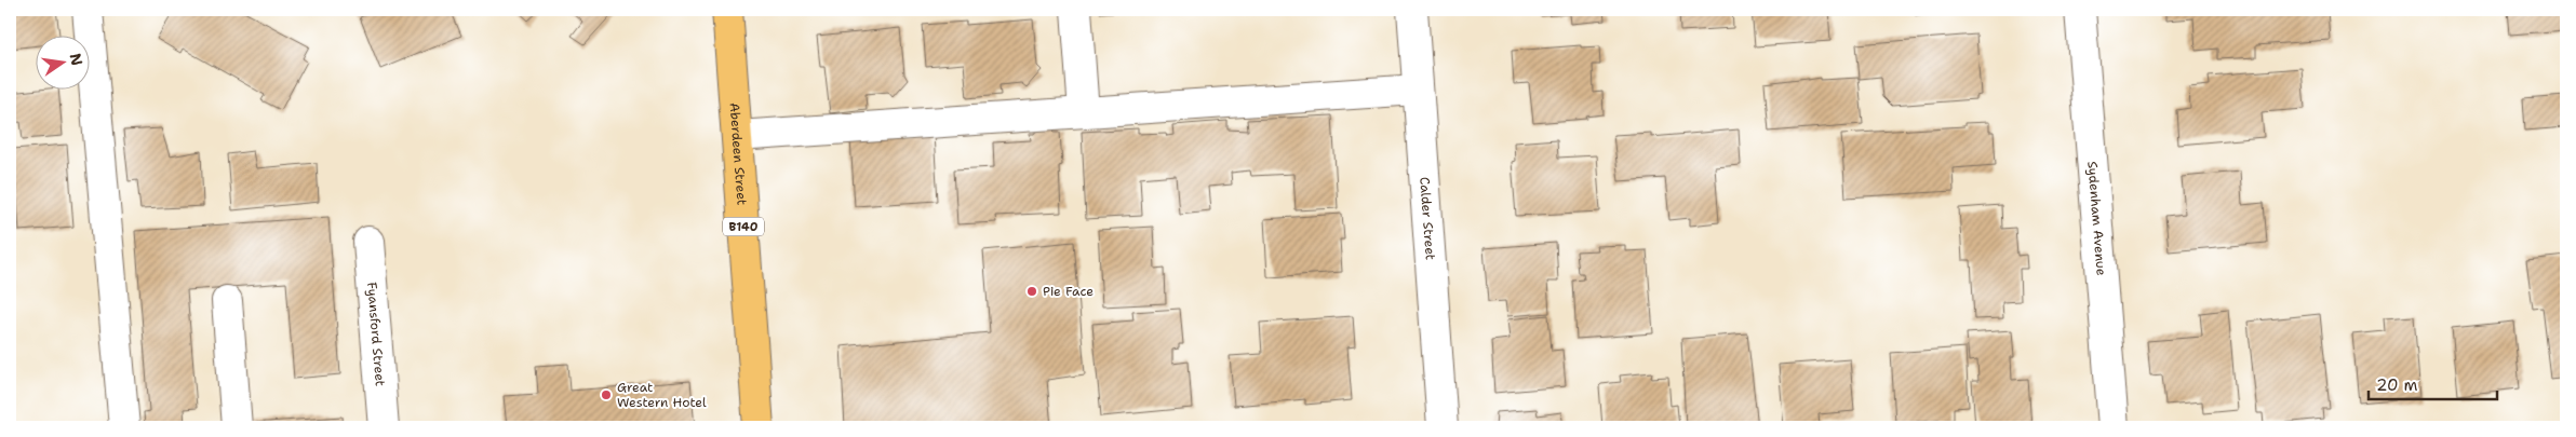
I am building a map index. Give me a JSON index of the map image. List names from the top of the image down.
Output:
{
  "streets": {
    "main road": ["Aberdeen Street", "B140"],
    "street": ["Sydenham Avenue", "Calder Street", "Fyansford Street"]
  },
  "places": ["Pie Face", "Great Western Hotel"],
  "scale_bar": "20 m",
  "north": "right"
}
